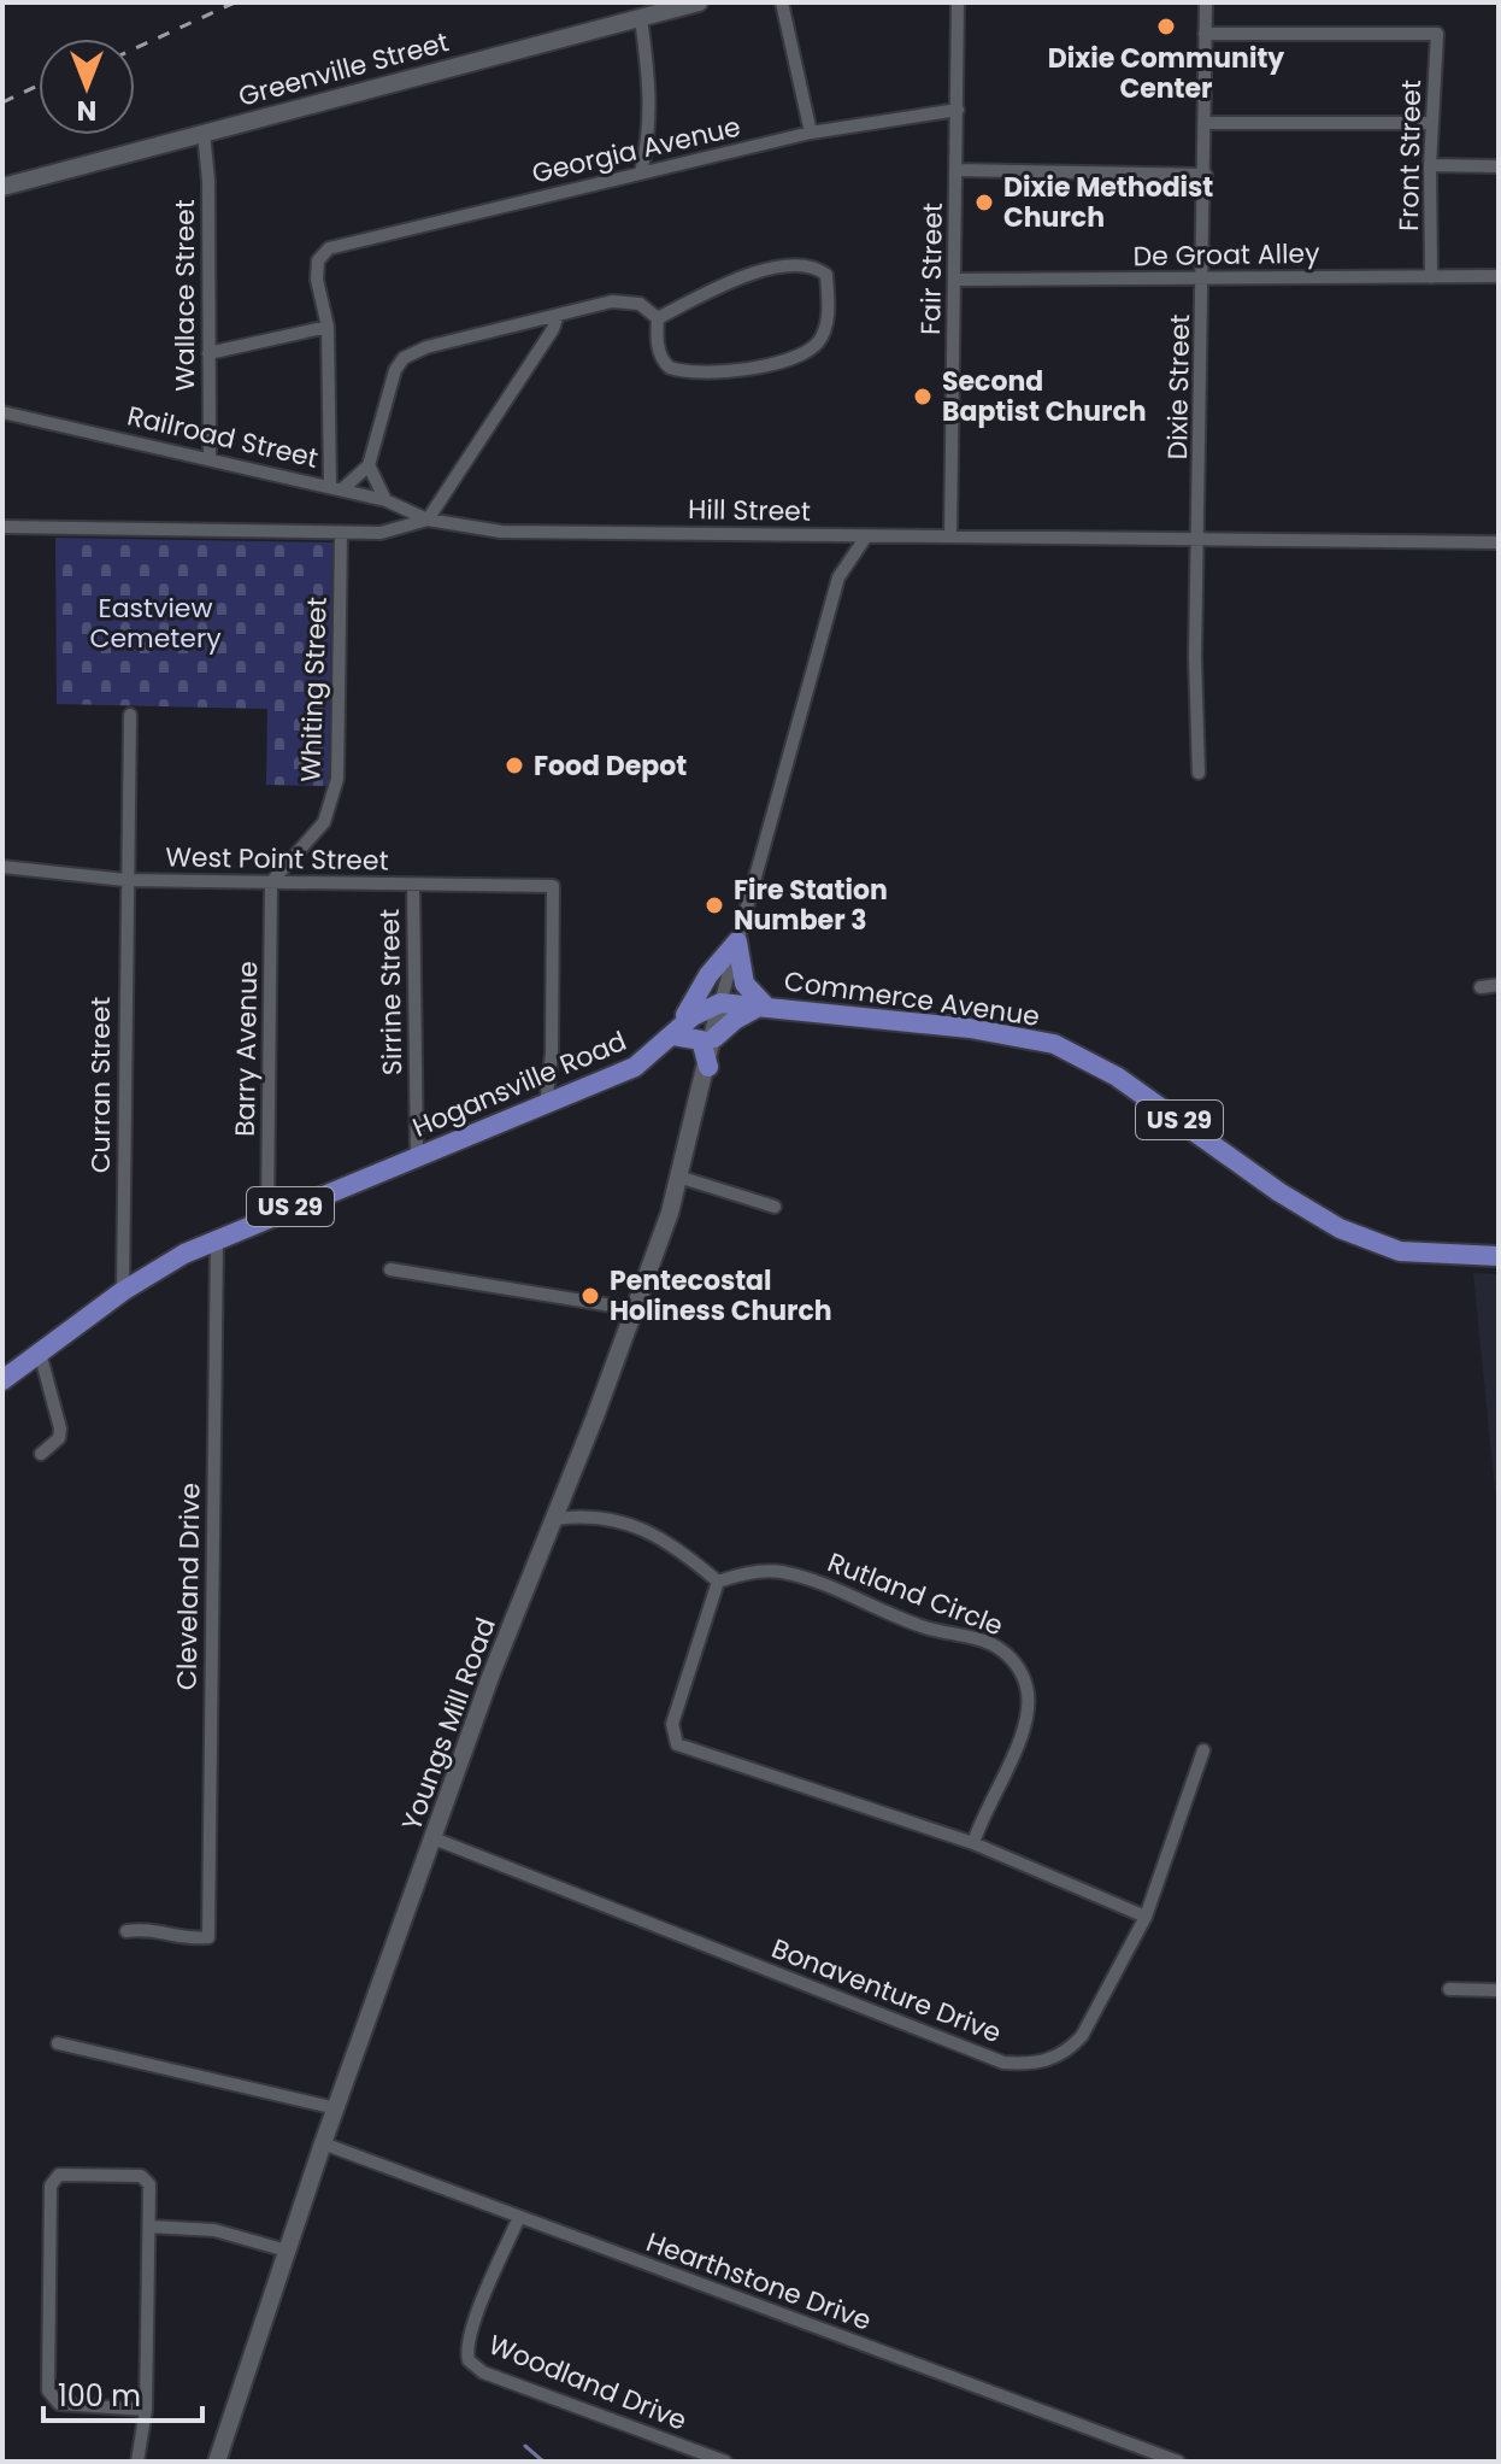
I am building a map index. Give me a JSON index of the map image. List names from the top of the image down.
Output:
{
  "streets": {
    "main road": ["Commerce Avenue", "Hogansville Road", "US 29"],
    "street": [
      "Greenville Street",
      "Georgia Avenue",
      "Front Street",
      "De Groat Alley",
      "Fair Street",
      "Wallace Street",
      "Dixie Street",
      "Railroad Street",
      "Hill Street",
      "Whiting Street",
      "West Point Street",
      "Sirrine Street",
      "Barry Avenue",
      "Curran Street",
      "Cleveland Drive",
      "Rutland Circle",
      "Youngs Mill Road",
      "Bonaventure Drive",
      "Hearthstone Drive",
      "Woodland Drive"
    ]
  },
  "crossings": [
    ["Greenville Street", "Wallace Street"],
    ["Georgia Avenue", "Fair Street"],
    ["Front Street", "De Groat Alley"],
    ["Front Street", "Dixie Street"],
    ["De Groat Alley", "Fair Street"],
    ["De Groat Alley", "Dixie Street"],
    ["Fair Street", "Hill Street"],
    ["Wallace Street", "Railroad Street"],
    ["Dixie Street", "Hill Street"],
    ["Railroad Street", "Hill Street"],
    ["Hill Street", "Whiting Street"],
    ["Whiting Street", "West Point Street"],
    ["Whiting Street", "Barry Avenue"],
    ["West Point Street", "Sirrine Street"],
    ["West Point Street", "Barry Avenue"],
    ["West Point Street", "Hogansville Road"],
    ["West Point Street", "Curran Street"],
    ["Sirrine Street", "Hogansville Road"],
    ["Commerce Avenue", "Hogansville Road"],
    ["Commerce Avenue", "Youngs Mill Road"],
    ["Barry Avenue", "Hogansville Road"],
    ["Hogansville Road", "Curran Street"],
    ["Hogansville Road", "Cleveland Drive"],
    ["Hogansville Road", "Youngs Mill Road"],
    ["Youngs Mill Road", "Bonaventure Drive"],
    ["Youngs Mill Road", "Hearthstone Drive"],
    ["Hearthstone Drive", "Woodland Drive"]
  ],
  "parks": ["Eastview Cemetery"],
  "places": [
    "Dixie Community Center",
    "Dixie Methodist Church",
    "Second Baptist Church",
    "Food Depot",
    "Fire Station Number 3",
    "Pentecostal Holiness Church"
  ],
  "scale_bar": "100 m",
  "north": "bottom"
}
